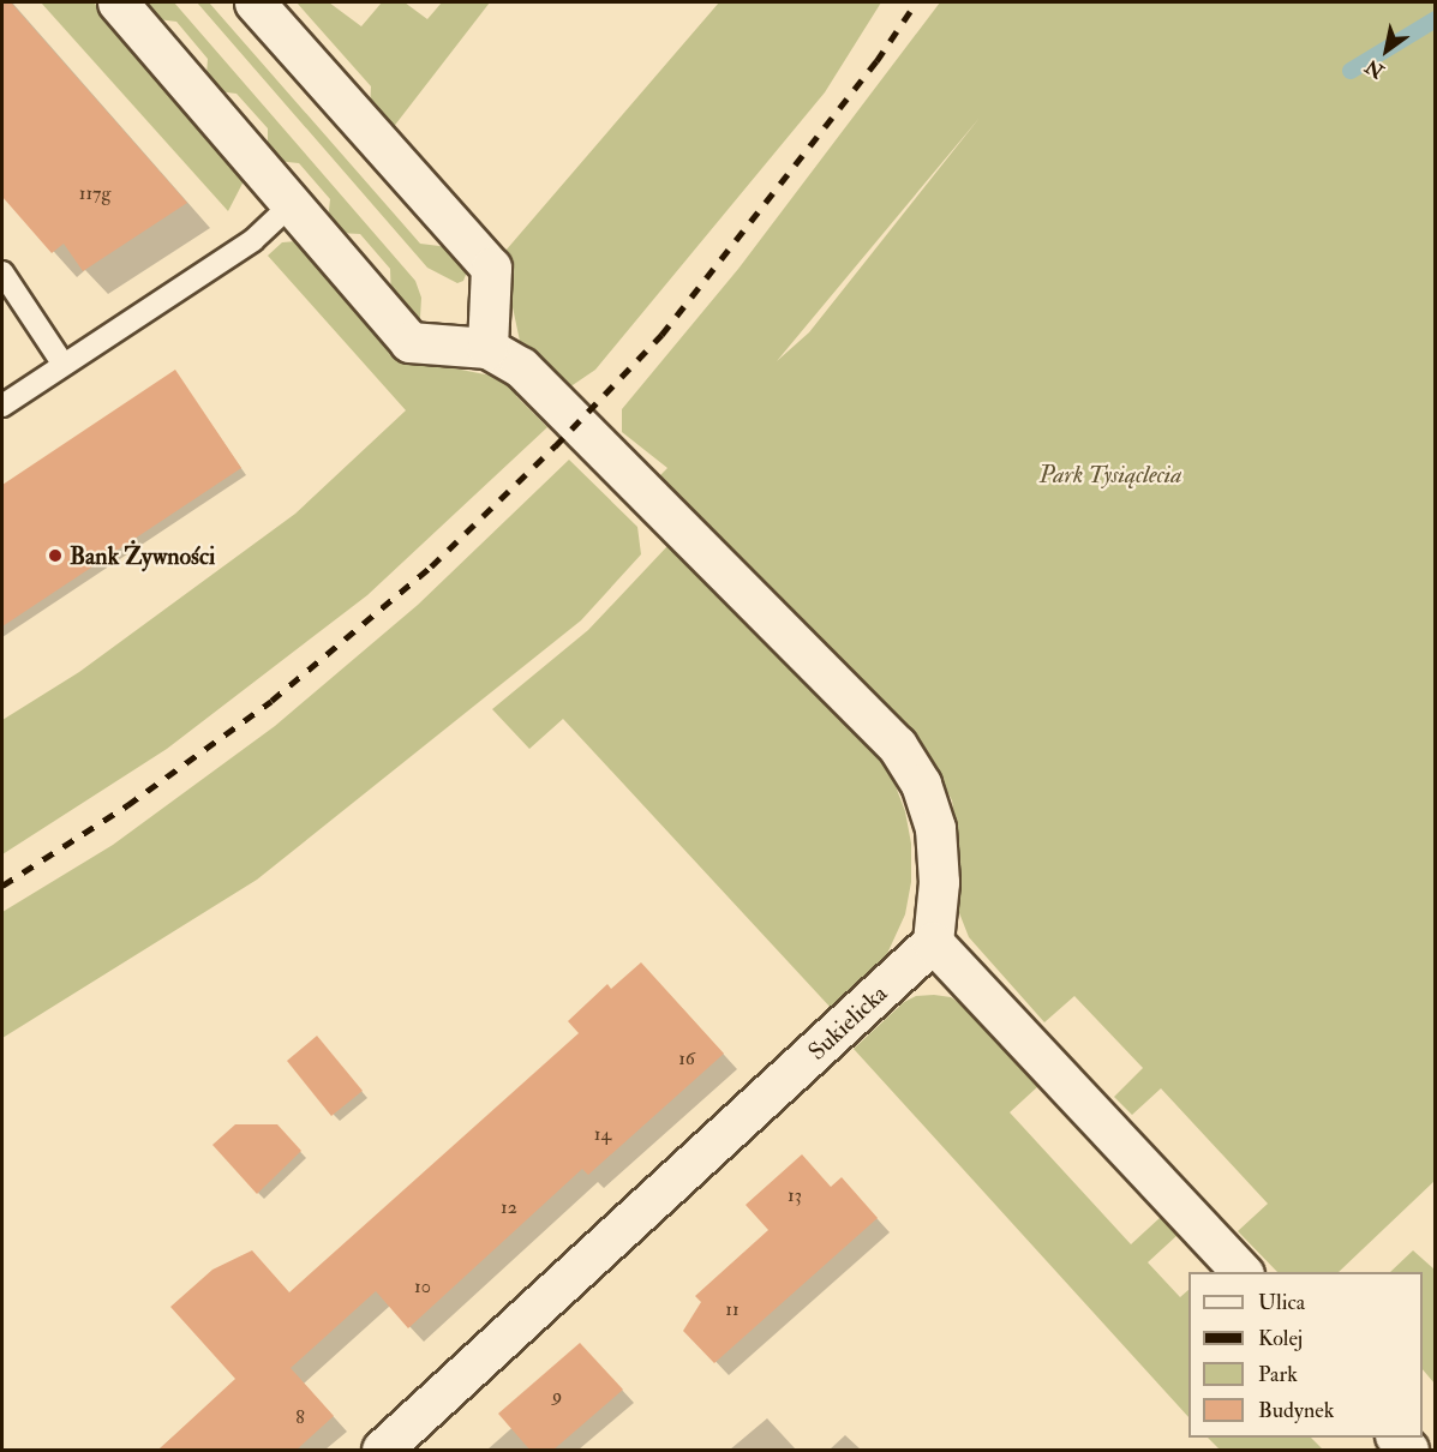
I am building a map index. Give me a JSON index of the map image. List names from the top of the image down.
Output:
{
  "streets": {
    "street": ["Sukielicka"]
  },
  "parks": ["Park Tysiąclecia"],
  "places": ["Bank Żywności"],
  "house_numbers": [
    "117g",
    "16",
    "14",
    "13",
    "12",
    "10",
    "11",
    "9",
    "8"
  ],
  "legend": [
    "Ulica",
    "Kolej",
    "Park",
    "Budynek"
  ],
  "north": "bottom left"
}
